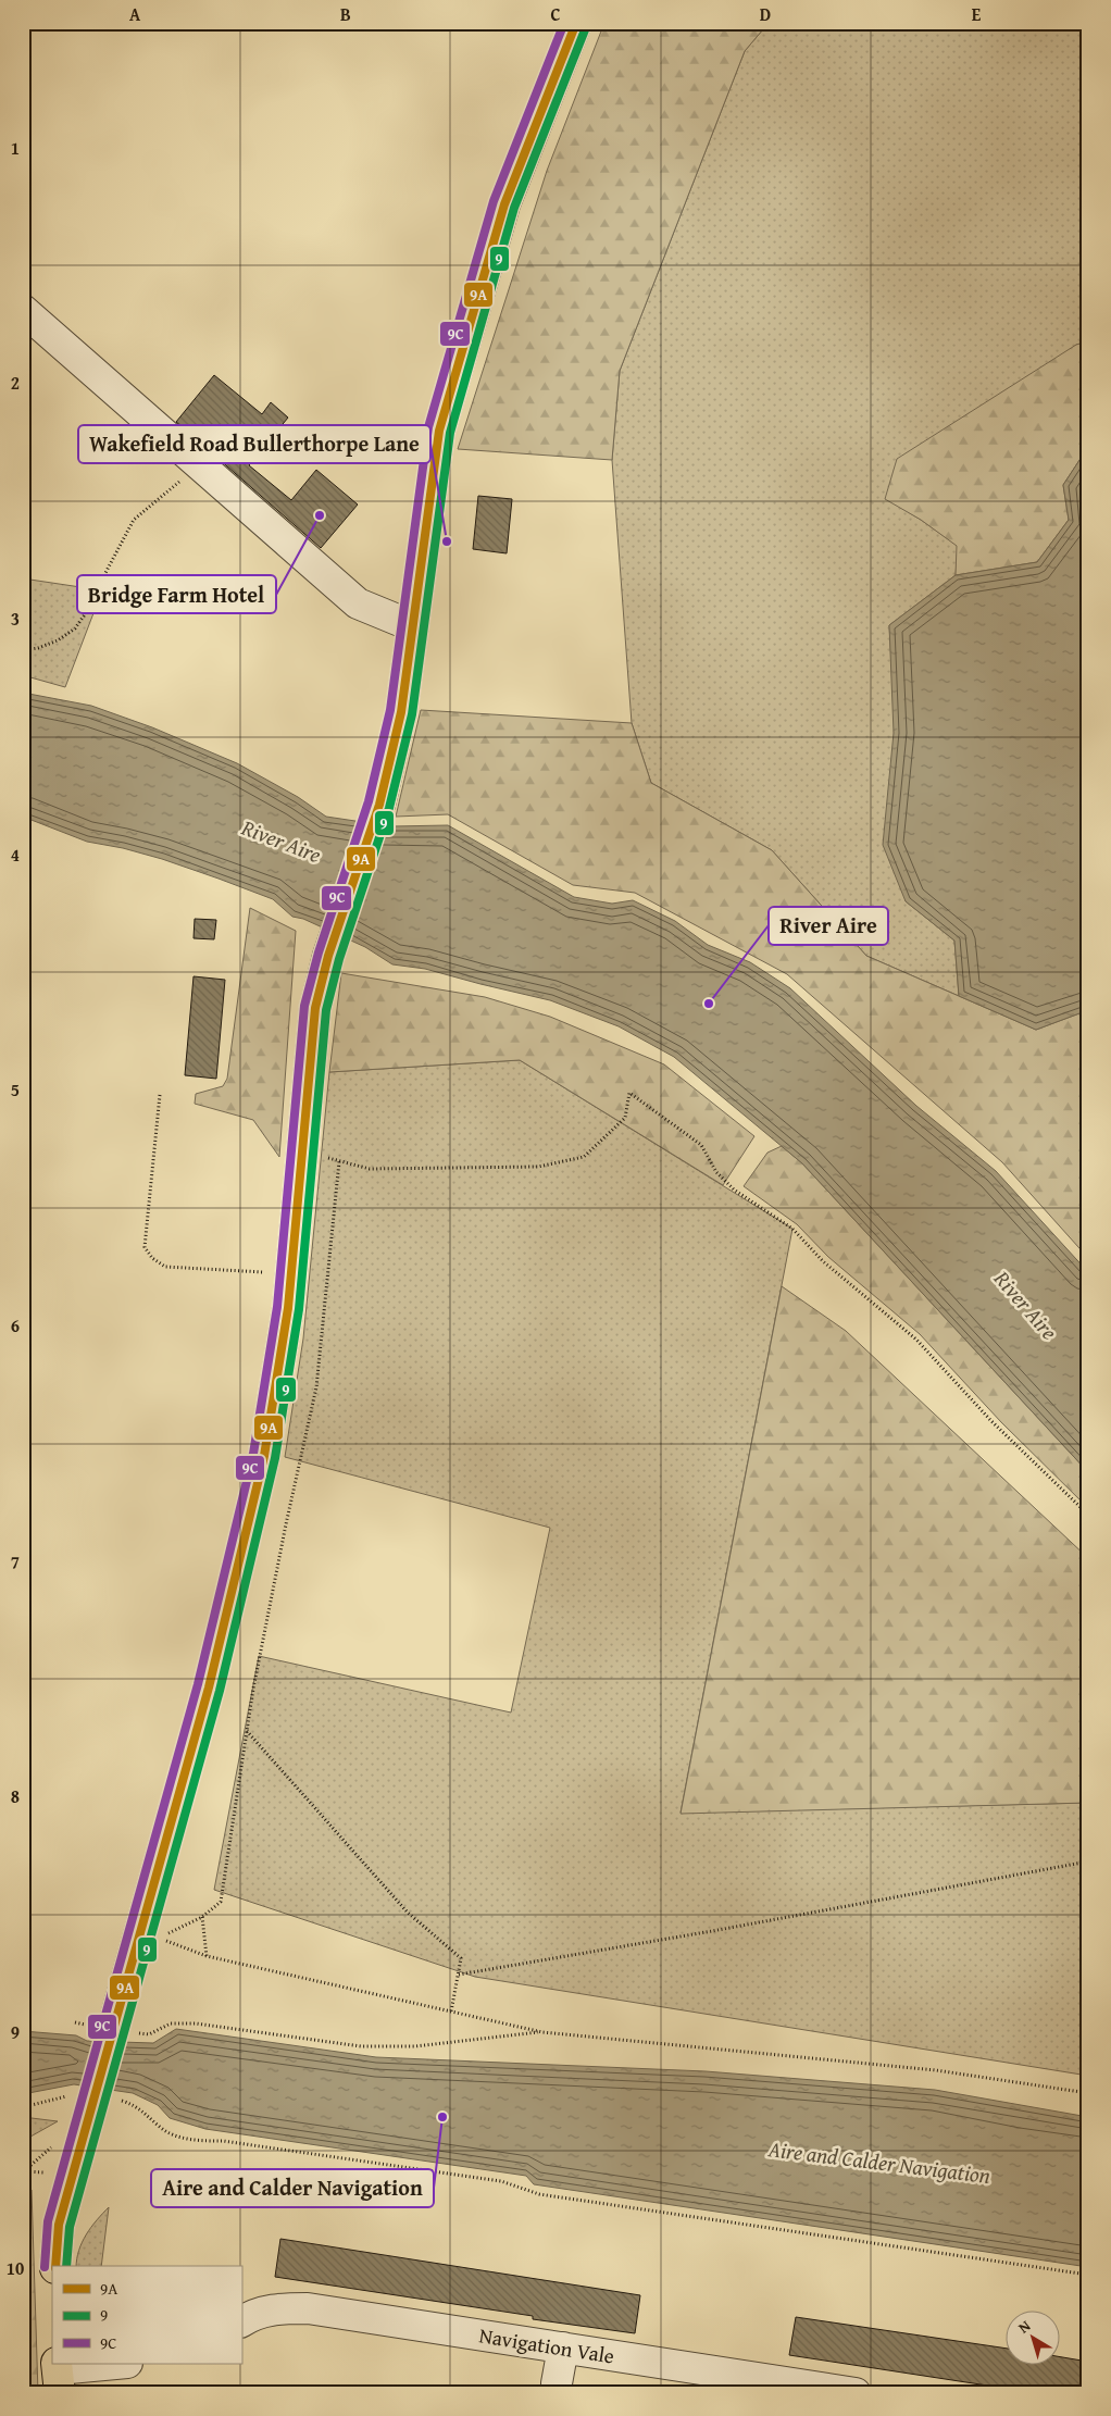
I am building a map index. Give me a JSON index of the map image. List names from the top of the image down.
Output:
{
  "streets": {
    "street": ["Navigation Vale"]
  },
  "water": ["River Aire", "Aire and Calder Navigation"],
  "places": [
    "Bridge Farm Hotel",
    "Wakefield Road Bullerthorpe Lane",
    "River Aire",
    "Aire and Calder Navigation"
  ],
  "lines": ["transit line 9A", "transit line 9C", "transit line 9"],
  "legend": ["9A", "9", "9C"],
  "north": "top left",
  "grid": {
    "columns": [
      "A",
      "B",
      "C",
      "D",
      "E"
    ],
    "rows": [
      "1",
      "2",
      "3",
      "4",
      "5",
      "6",
      "7",
      "8",
      "9",
      "10"
    ]
  }
}
